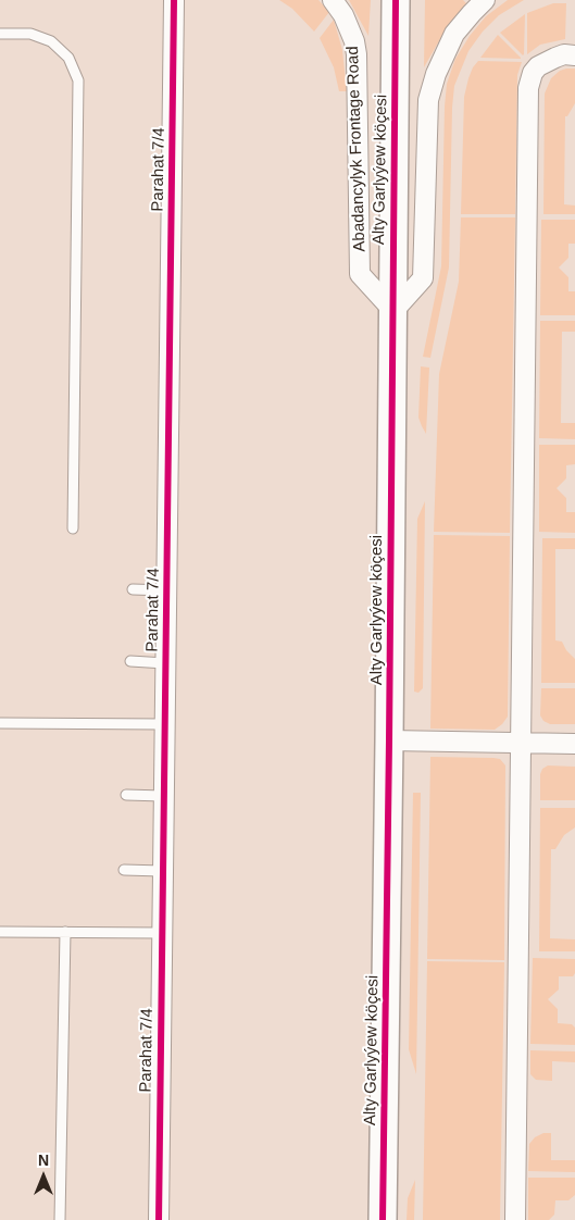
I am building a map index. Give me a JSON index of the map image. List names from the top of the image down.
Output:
{
  "streets": {
    "street": ["Abadancylyk Frontage Road", "Parahat 7/4", "Alty Garlyýew köçesi"]
  },
  "crossings": [
    ["Abadancylyk Frontage Road", "Alty Garlyýew köçesi"]
  ],
  "north": "top"
}
